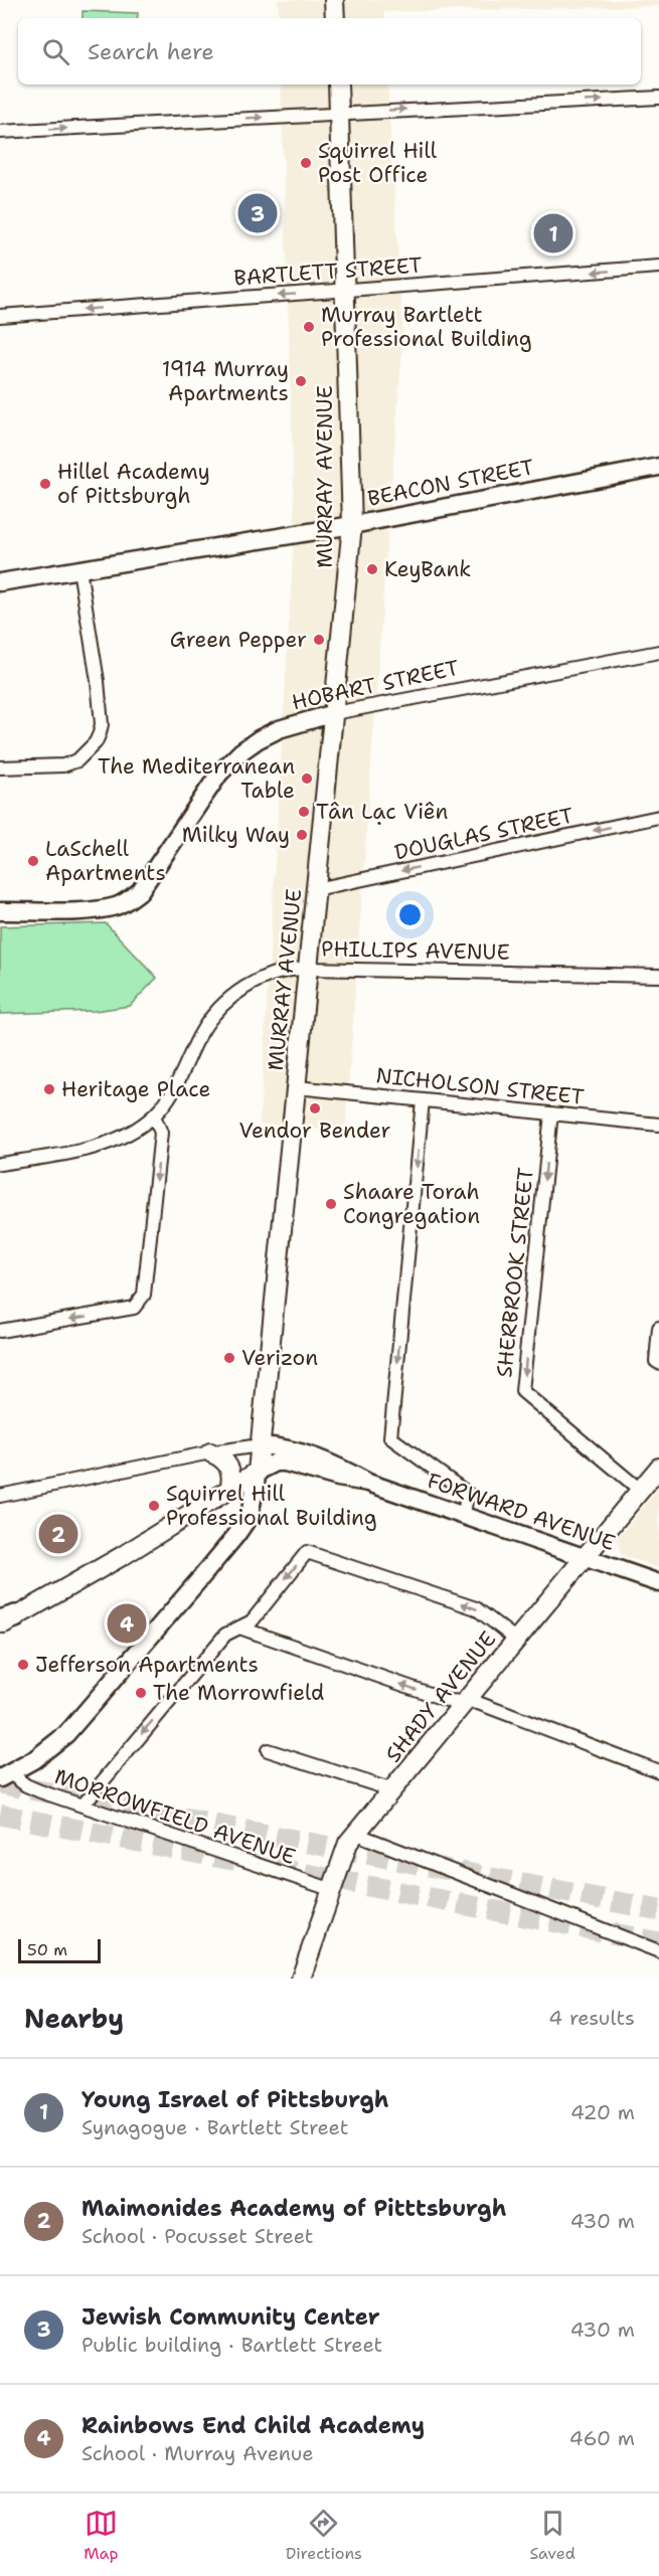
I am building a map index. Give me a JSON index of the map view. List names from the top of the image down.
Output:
{
  "streets": {
    "main road": [
      "MURRAY AVENUE",
      "BEACON STREET",
      "HOBART STREET",
      "FORWARD AVENUE",
      "SHADY AVENUE"
    ],
    "street": [
      "BARTLETT STREET",
      "DOUGLAS STREET",
      "PHILLIPS AVENUE",
      "NICHOLSON STREET",
      "SHERBROOK STREET",
      "MORROWFIELD AVENUE"
    ]
  },
  "crossings": [
    ["BARTLETT STREET", "MURRAY AVENUE"],
    ["MURRAY AVENUE", "BEACON STREET"],
    ["MURRAY AVENUE", "HOBART STREET"],
    ["MURRAY AVENUE", "DOUGLAS STREET"],
    ["MURRAY AVENUE", "PHILLIPS AVENUE"],
    ["MURRAY AVENUE", "NICHOLSON STREET"],
    ["MURRAY AVENUE", "FORWARD AVENUE"],
    ["MURRAY AVENUE", "MORROWFIELD AVENUE"],
    ["NICHOLSON STREET", "SHERBROOK STREET"],
    ["SHERBROOK STREET", "SHADY AVENUE"],
    ["FORWARD AVENUE", "SHADY AVENUE"],
    ["SHADY AVENUE", "MORROWFIELD AVENUE"]
  ],
  "one_way": ["BARTLETT STREET", "DOUGLAS STREET", "SHERBROOK STREET"],
  "places": [
    "Squirrel Hill Post Office",
    "Murray Bartlett Professional Building",
    "1914 Murray Apartments",
    "Hillel Academy of Pittsburgh",
    "KeyBank",
    "Green Pepper",
    "The Mediterranean Table",
    "Tân Lạc Viên",
    "Milky Way",
    "LaSchell Apartments",
    "Heritage Place",
    "Vendor Bender",
    "Shaare Torah Congregation",
    "Verizon",
    "Squirrel Hill Professional Building",
    "Jefferson Apartments",
    "The Morrowfield"
  ],
  "scale_bar": "50 m",
  "page": {
    "search": "Search here",
    "pins": [
      "3",
      "1",
      "2",
      "4"
    ],
    "scale": "50 m",
    "heading": ["Nearby", "4 results"],
    "list": [
      {
        "mark": "1",
        "name": "Young Israel of Pittsburgh",
        "note": "Synagogue · Bartlett Street",
        "value": "420 m"
      },
      {
        "mark": "2",
        "name": "Maimonides Academy of Pitttsburgh",
        "note": "School · Pocusset Street",
        "value": "430 m"
      },
      {
        "mark": "3",
        "name": "Jewish Community Center",
        "note": "Public building · Bartlett Street",
        "value": "430 m"
      },
      {
        "mark": "4",
        "name": "Rainbows End Child Academy",
        "note": "School · Murray Avenue",
        "value": "460 m"
      }
    ],
    "nav": ["Map", "Directions", "Saved"]
  }
}
